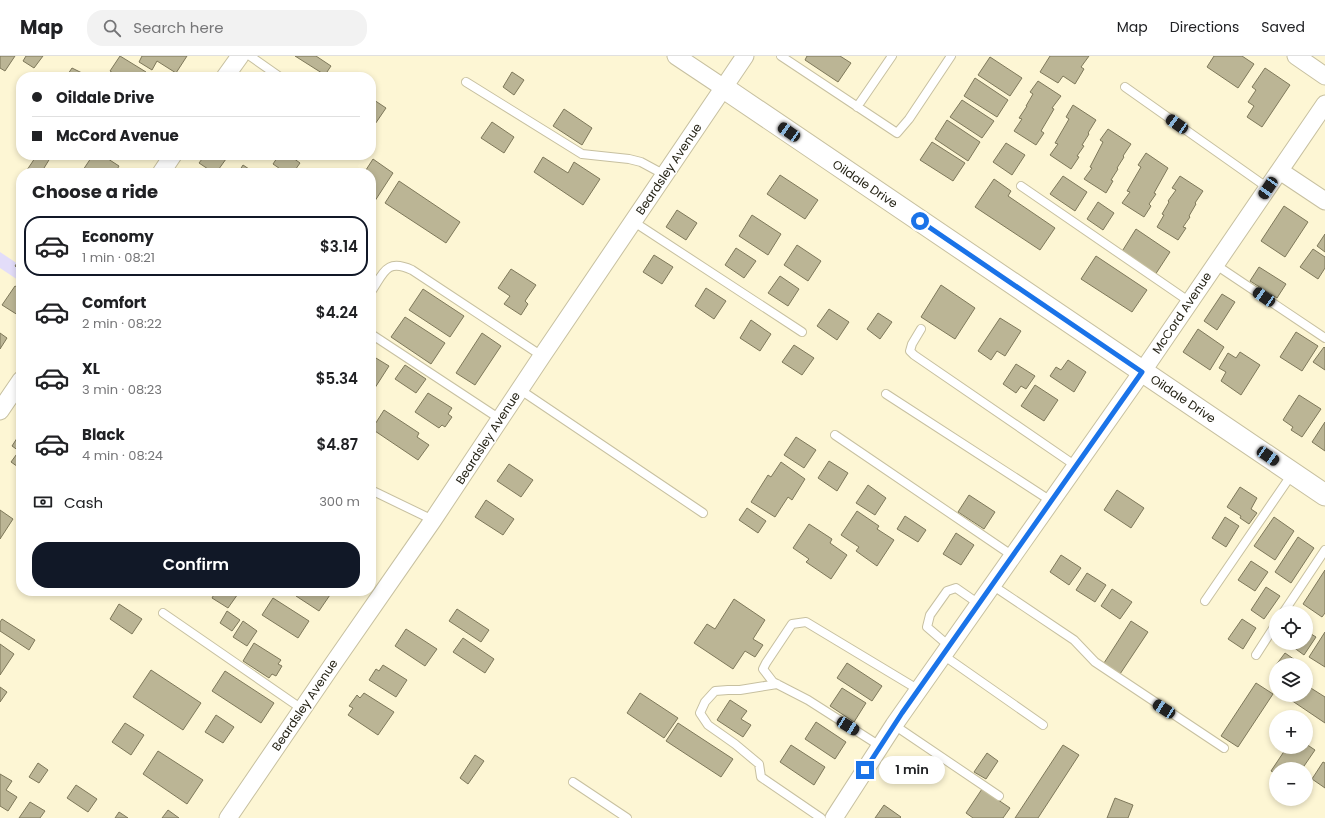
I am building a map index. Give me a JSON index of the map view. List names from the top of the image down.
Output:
{
  "streets": {
    "street": ["Beardsley Avenue", "Oildale Drive", "McCord Avenue"]
  },
  "crossings": [
    ["Beardsley Avenue", "Oildale Drive"],
    ["Oildale Drive", "McCord Avenue"]
  ],
  "page": {
    "header": "Map",
    "search": "Search here",
    "nav": ["Map", "Directions", "Saved"],
    "banner": ["Oildale Drive", "McCord Avenue"],
    "heading": "Choose a ride",
    "list": [
      {
        "name": "Economy",
        "note": "1 min · 08:21",
        "value": "$3.14"
      },
      {
        "name": "Comfort",
        "note": "2 min · 08:22",
        "value": "$4.24"
      },
      {
        "name": "XL",
        "note": "3 min · 08:23",
        "value": "$5.34"
      },
      {
        "name": "Black",
        "note": "4 min · 08:24",
        "value": "$4.87"
      }
    ],
    "pay": ["Cash", "300 m"],
    "buttons": "Confirm",
    "map_buttons": ["+", "−"],
    "bubble": "1 min"
  }
}
